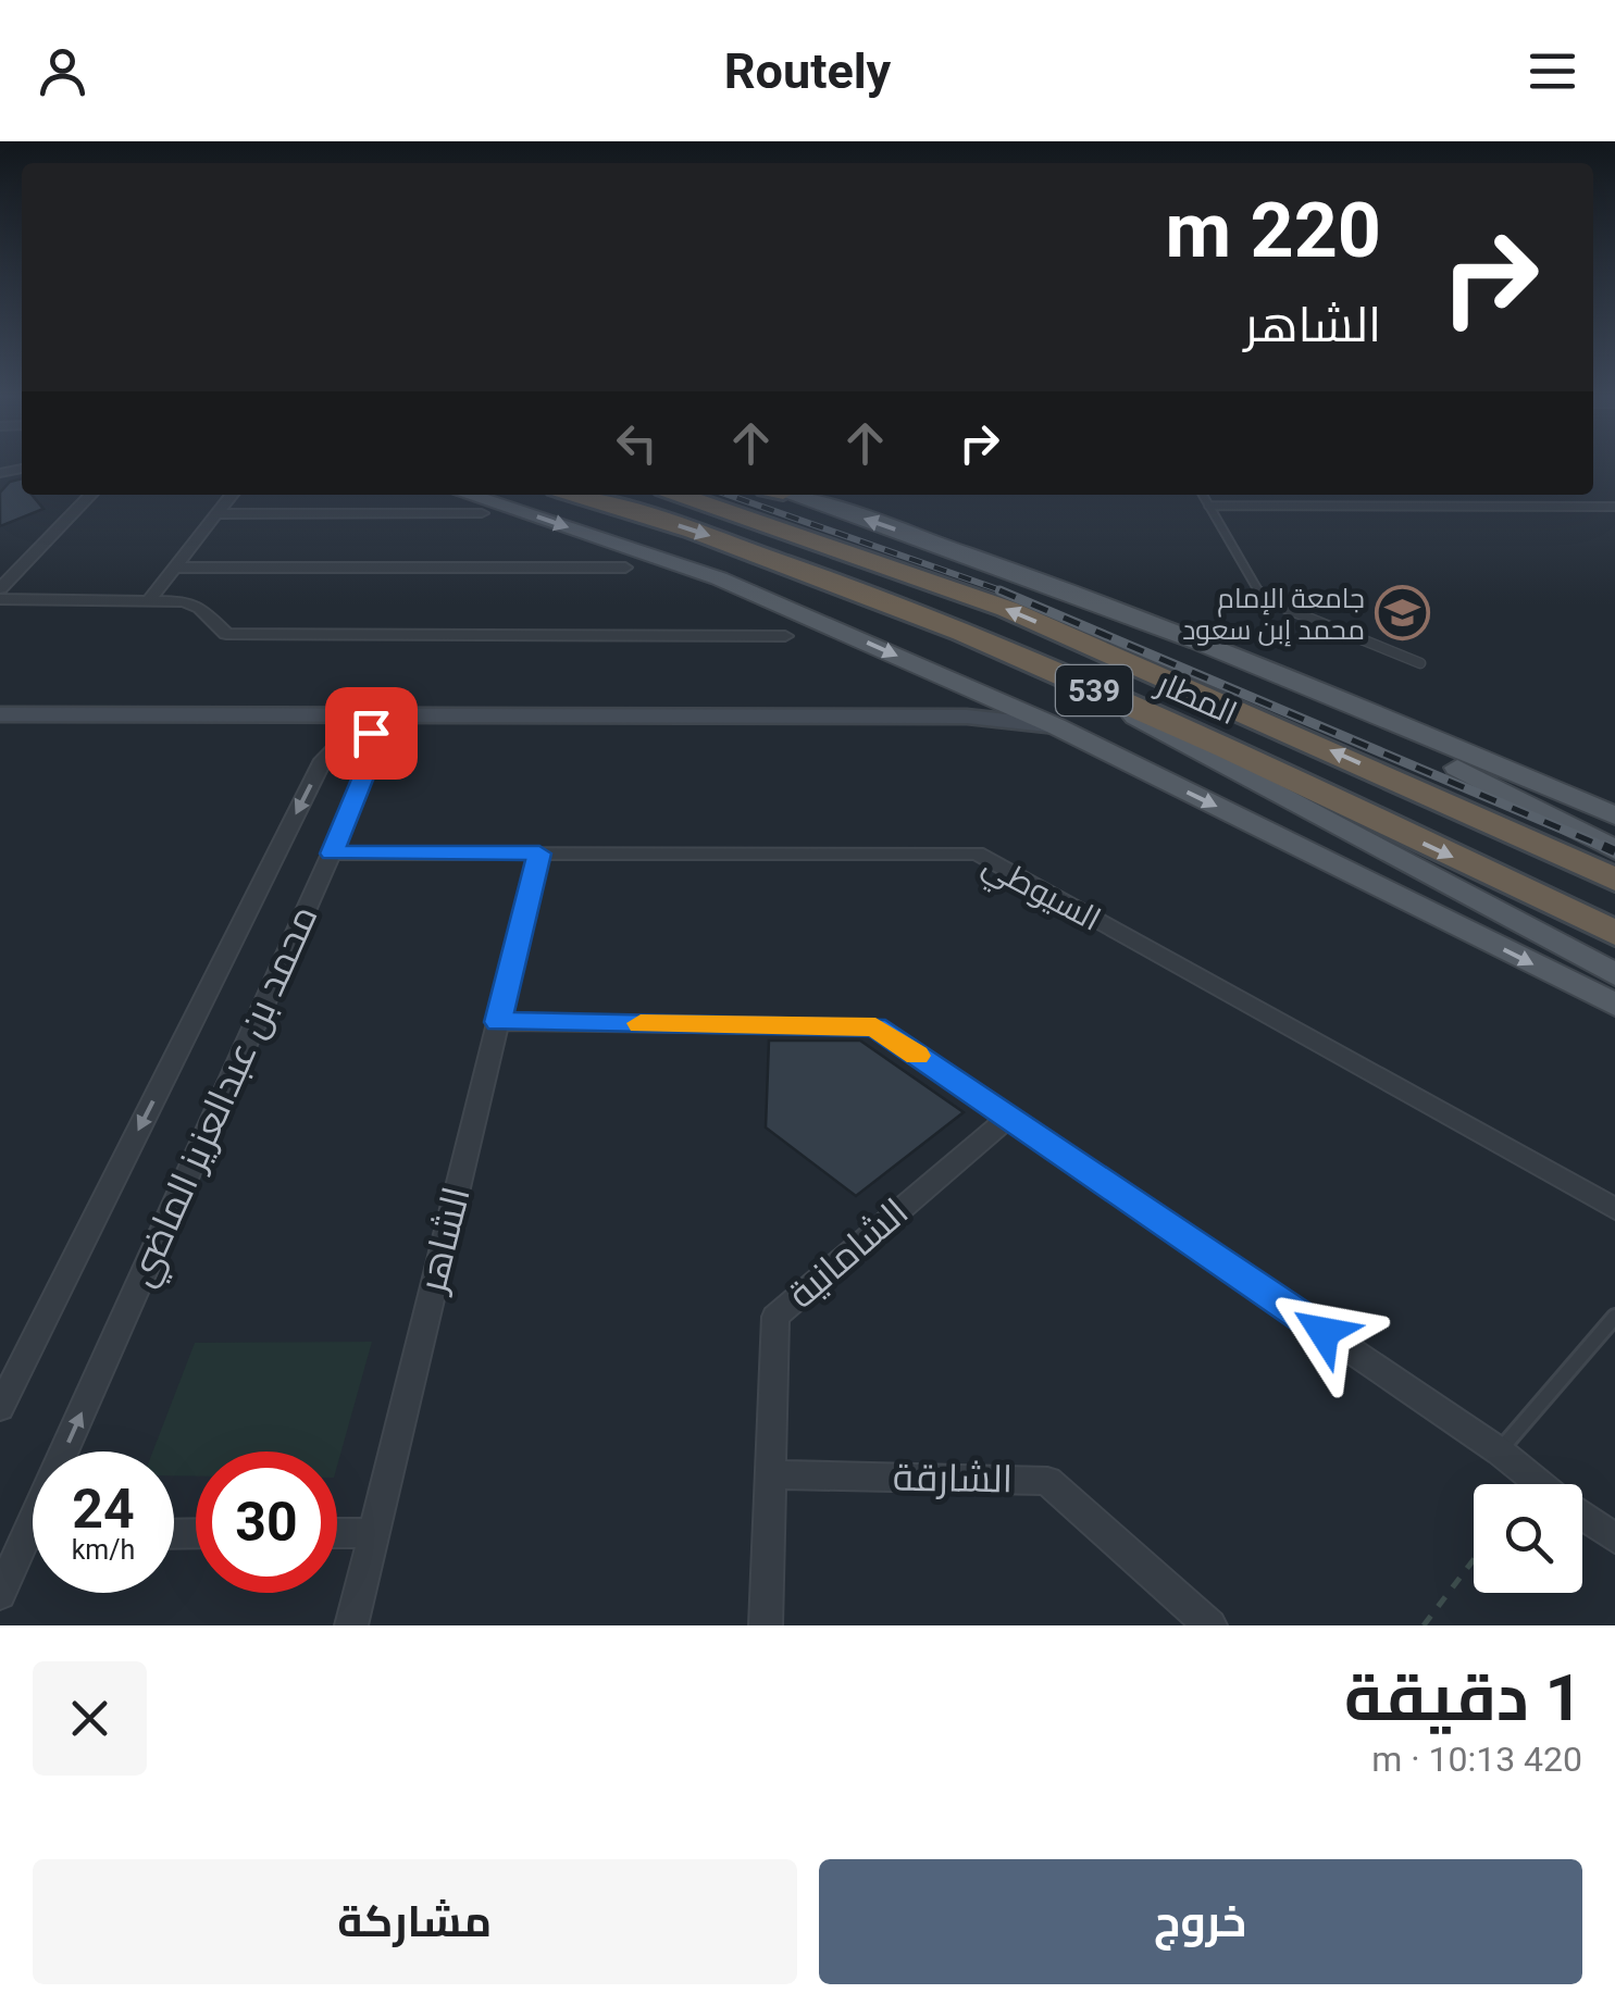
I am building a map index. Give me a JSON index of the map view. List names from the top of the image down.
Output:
{
  "streets": {
    "highway": ["539", "المطار"],
    "street": [
      "السيوطي",
      "محمد بن عبدالعزيز الماضي",
      "الشاهر",
      "الشامانية",
      "الشارقة"
    ]
  },
  "crossings": [
    ["السيوطي", "محمد بن عبدالعزيز الماضي"],
    ["السيوطي", "الشاهر"],
    ["الشامانية", "الشارقة"]
  ],
  "places": {
    "school or university": ["جامعة الإمام محمد إبن سعود"]
  },
  "page": {
    "header": "Routely",
    "turn": ["220 m", "الشاهر"],
    "speed": "24 km/h",
    "limit": "30",
    "heading": ["1 دقيقة", "420 m · 10:13"],
    "buttons": ["خروج", "مشاركة"]
  }
}
